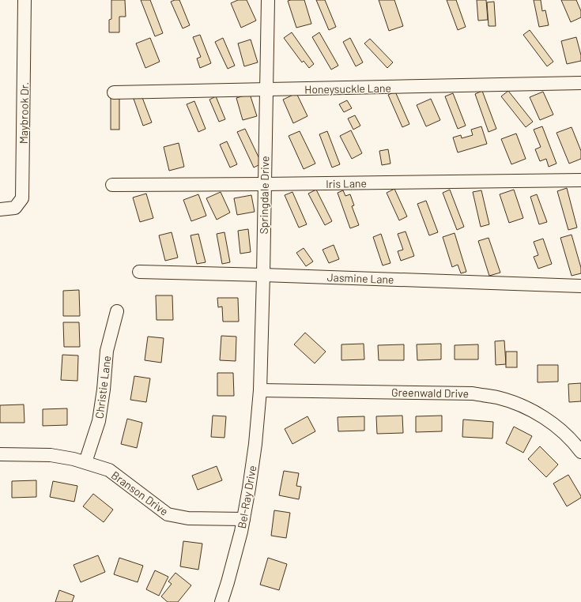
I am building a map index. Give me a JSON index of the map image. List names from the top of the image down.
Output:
{
  "streets": {
    "street": [
      "Honeysuckle Lane",
      "Maybrook Dr.",
      "Iris Lane",
      "Springdale Drive",
      "Jasmine Lane",
      "Christie Lane",
      "Greenwald Drive",
      "Branson Drive",
      "Bel-Ray Drive"
    ]
  },
  "crossings": [
    ["Honeysuckle Lane", "Springdale Drive"],
    ["Iris Lane", "Springdale Drive"],
    ["Springdale Drive", "Jasmine Lane"],
    ["Springdale Drive", "Greenwald Drive"],
    ["Springdale Drive", "Bel-Ray Drive"],
    ["Christie Lane", "Branson Drive"],
    ["Greenwald Drive", "Bel-Ray Drive"],
    ["Branson Drive", "Bel-Ray Drive"]
  ]
}
